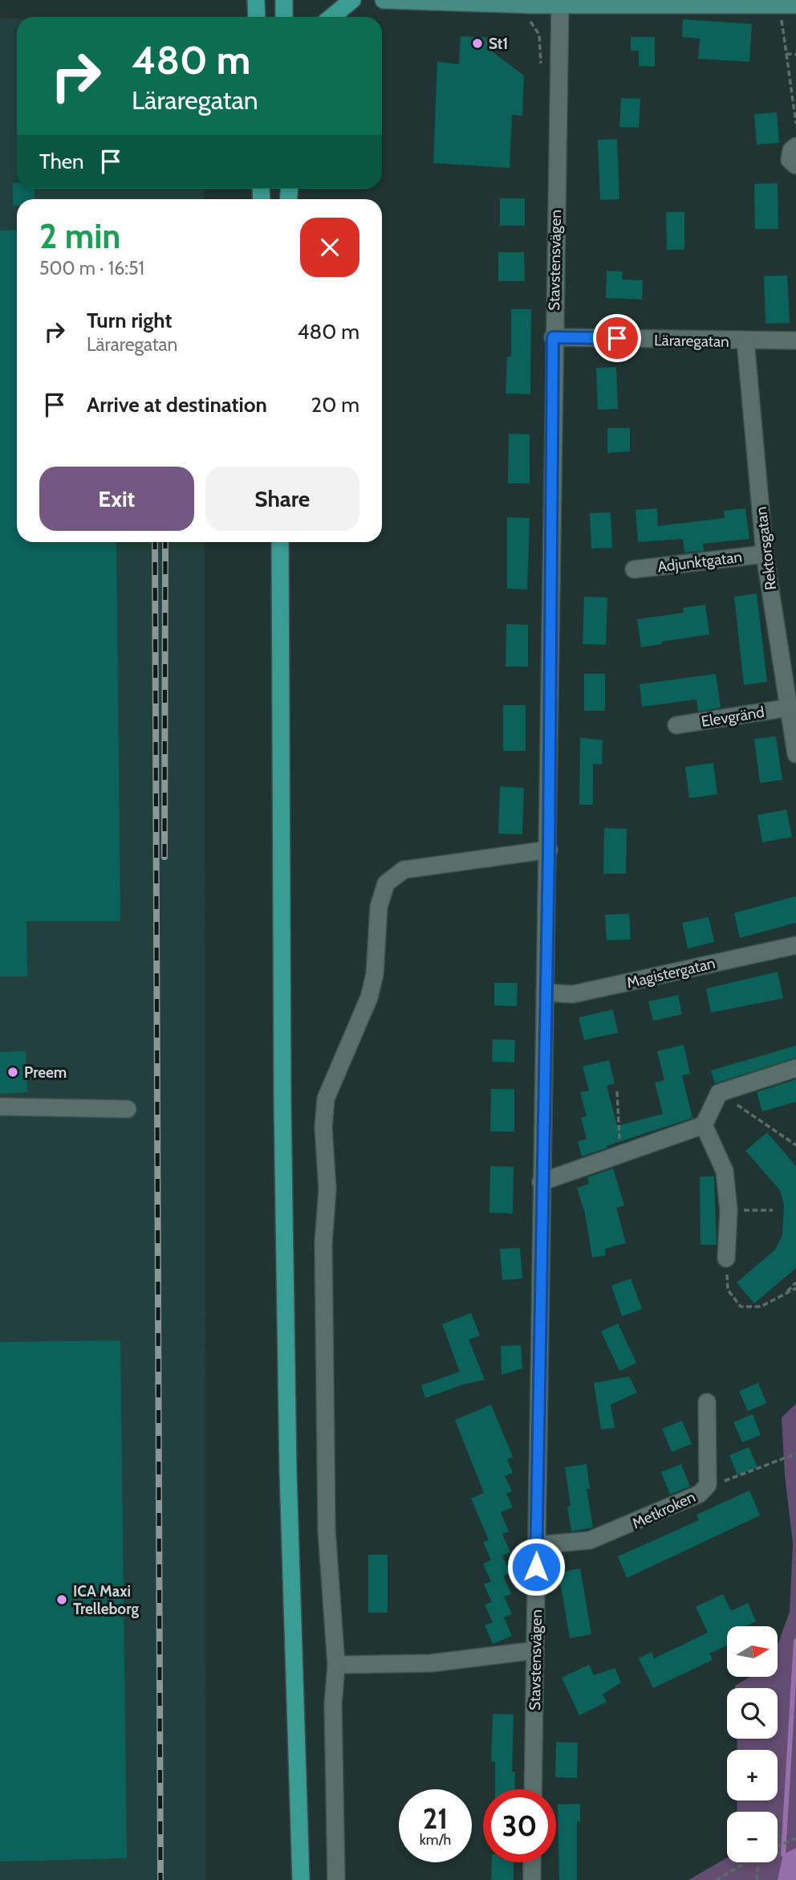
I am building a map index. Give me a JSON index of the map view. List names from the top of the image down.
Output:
{
  "streets": {
    "street": [
      "Stavstensvägen",
      "Läraregatan",
      "Rektorsgatan",
      "Adjunktgatan",
      "Elevgränd",
      "Magistergatan",
      "Metkroken"
    ]
  },
  "crossings": [
    ["Stavstensvägen", "Läraregatan"],
    ["Stavstensvägen", "Magistergatan"],
    ["Stavstensvägen", "Metkroken"],
    ["Läraregatan", "Rektorsgatan"],
    ["Rektorsgatan", "Adjunktgatan"],
    ["Rektorsgatan", "Elevgränd"]
  ],
  "places": ["St1", "Preem", "ICA Maxi Trelleborg"],
  "north": "right",
  "page": {
    "turn": ["480 m", "Läraregatan"],
    "then": "Then",
    "heading": ["2 min", "500 m · 16:51"],
    "list": [
      {
        "name": "Turn right",
        "note": "Läraregatan",
        "value": "480 m"
      },
      {
        "name": "Arrive at destination",
        "value": "20 m"
      }
    ],
    "buttons": ["Exit", "Share"],
    "map_buttons": ["+", "−"],
    "speed": "21 km/h",
    "limit": "30"
  }
}
